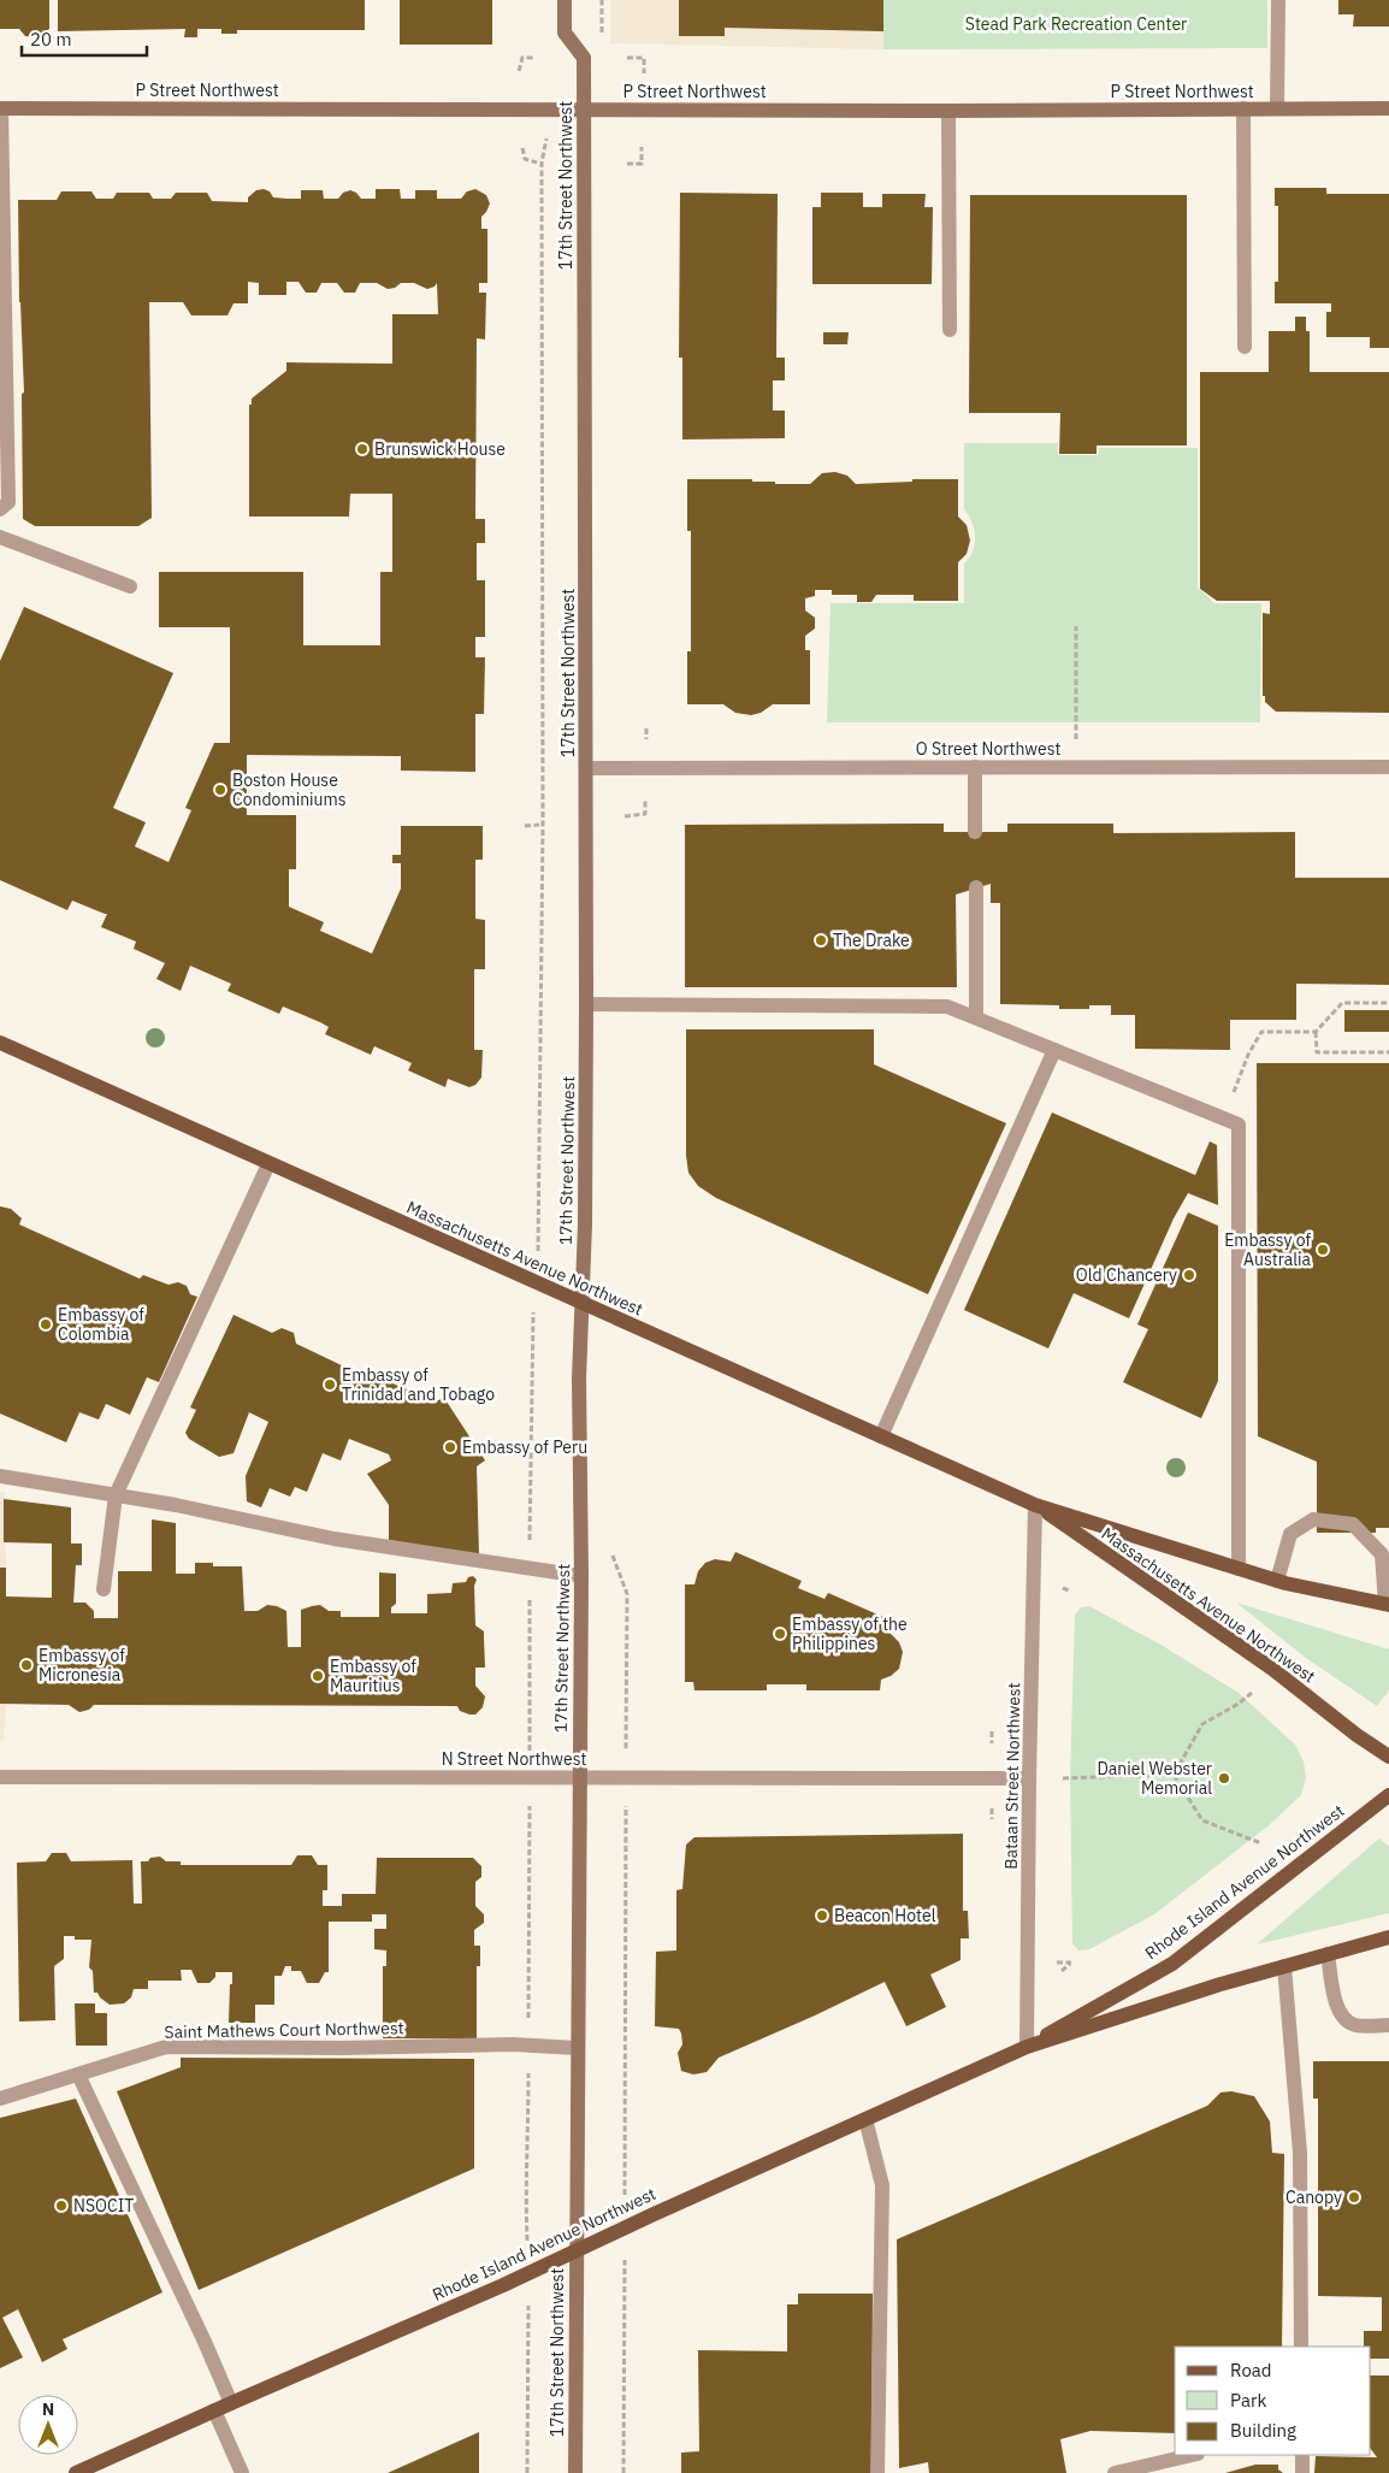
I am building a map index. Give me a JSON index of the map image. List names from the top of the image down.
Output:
{
  "streets": {
    "main road": [
      "P Street Northwest",
      "17th Street Northwest",
      "Massachusetts Avenue Northwest",
      "Rhode Island Avenue Northwest"
    ],
    "street": [
      "O Street Northwest",
      "N Street Northwest",
      "Bataan Street Northwest",
      "Saint Mathews Court Northwest"
    ]
  },
  "crossings": [
    ["P Street Northwest", "17th Street Northwest"],
    ["17th Street Northwest", "O Street Northwest"],
    ["17th Street Northwest", "Massachusetts Avenue Northwest"],
    ["17th Street Northwest", "N Street Northwest"],
    ["17th Street Northwest", "Rhode Island Avenue Northwest"],
    ["17th Street Northwest", "Saint Mathews Court Northwest"],
    ["Massachusetts Avenue Northwest", "Bataan Street Northwest"],
    ["N Street Northwest", "Bataan Street Northwest"],
    ["Bataan Street Northwest", "Rhode Island Avenue Northwest"]
  ],
  "parks": ["Stead Park Recreation Center"],
  "places": [
    "Brunswick House",
    "Boston House Condominiums",
    "The Drake",
    "Embassy of Australia",
    "Old Chancery",
    "Embassy of Colombia",
    "Embassy of Trinidad and Tobago",
    "Embassy of Peru",
    "Embassy of the Philippines",
    "Embassy of Micronesia",
    "Embassy of Mauritius",
    "Daniel Webster Memorial",
    "Beacon Hotel",
    "Canopy",
    "NSOCIT"
  ],
  "legend": ["Road", "Park", "Building"],
  "scale_bar": "20 m",
  "north": "top"
}
